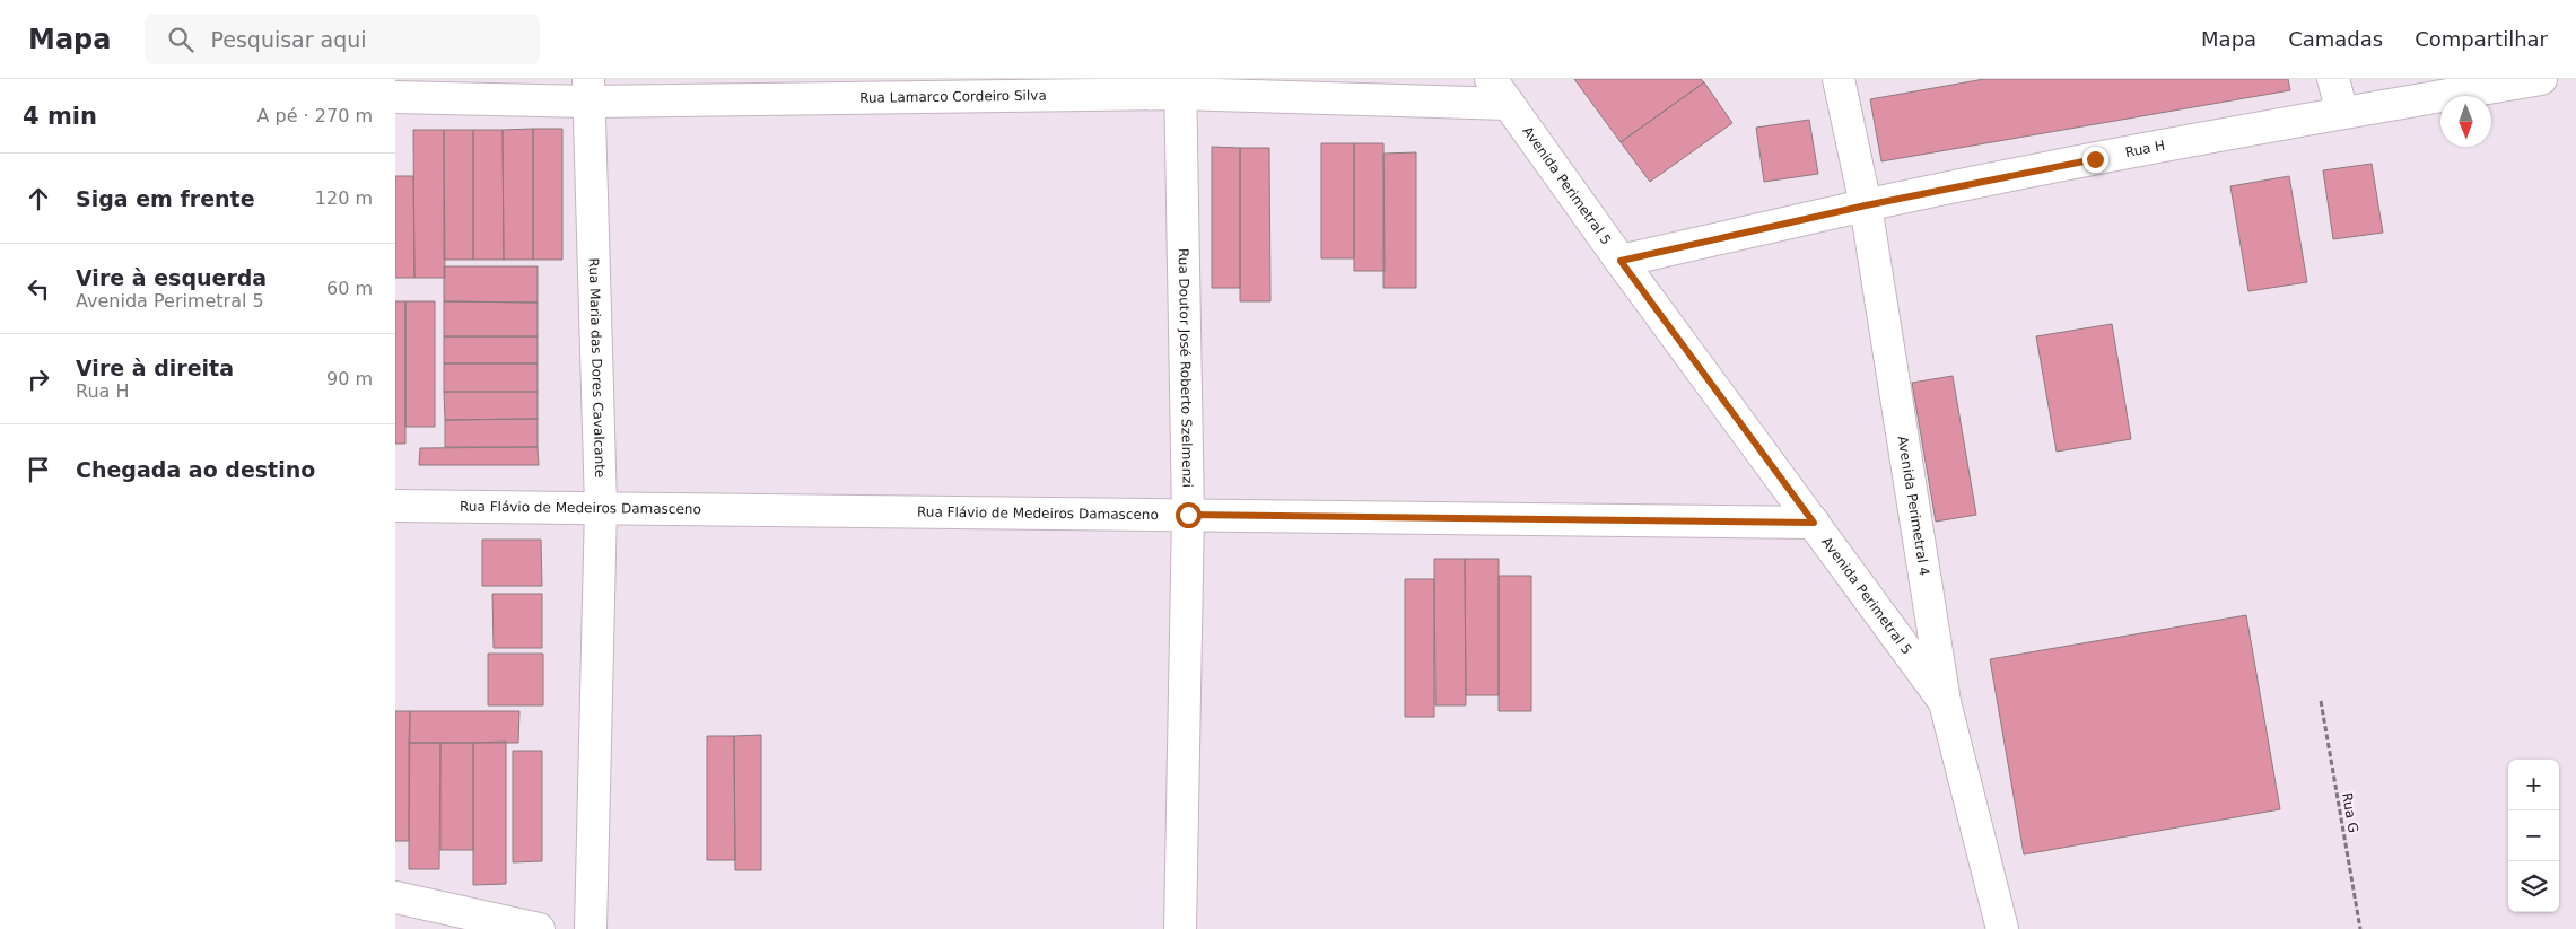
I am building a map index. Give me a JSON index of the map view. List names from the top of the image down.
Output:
{
  "streets": {
    "street": [
      "Rua Lamarco Cordeiro Silva",
      "Rua H",
      "Avenida Perimetral 5",
      "Rua Maria das Dores Cavalcante",
      "Rua Doutor José Roberto Szelmenzi",
      "Avenida Perimetral 4",
      "Rua Flávio de Medeiros Damasceno"
    ],
    "path": ["Rua G"]
  },
  "crossings": [
    ["Rua Lamarco Cordeiro Silva", "Avenida Perimetral 5"],
    ["Rua Lamarco Cordeiro Silva", "Rua Maria das Dores Cavalcante"],
    ["Rua Lamarco Cordeiro Silva", "Rua Doutor José Roberto Szelmenzi"],
    ["Rua H", "Avenida Perimetral 5"],
    ["Rua H", "Avenida Perimetral 4"],
    ["Avenida Perimetral 5", "Avenida Perimetral 4"],
    ["Avenida Perimetral 5", "Rua Flávio de Medeiros Damasceno"],
    ["Rua Maria das Dores Cavalcante", "Rua Flávio de Medeiros Damasceno"],
    ["Rua Doutor José Roberto Szelmenzi", "Rua Flávio de Medeiros Damasceno"]
  ],
  "north": "bottom",
  "page": {
    "header": "Mapa",
    "search": "Pesquisar aqui",
    "nav": ["Mapa", "Camadas", "Compartilhar"],
    "heading": ["4 min", "A pé · 270 m"],
    "list": [
      ["Siga em frente", "120 m"],
      ["Vire à esquerda", "Avenida Perimetral 5", "60 m"],
      ["Vire à direita", "Rua H", "90 m"],
      "Chegada ao destino"
    ],
    "map_buttons": ["+", "−"]
  }
}
